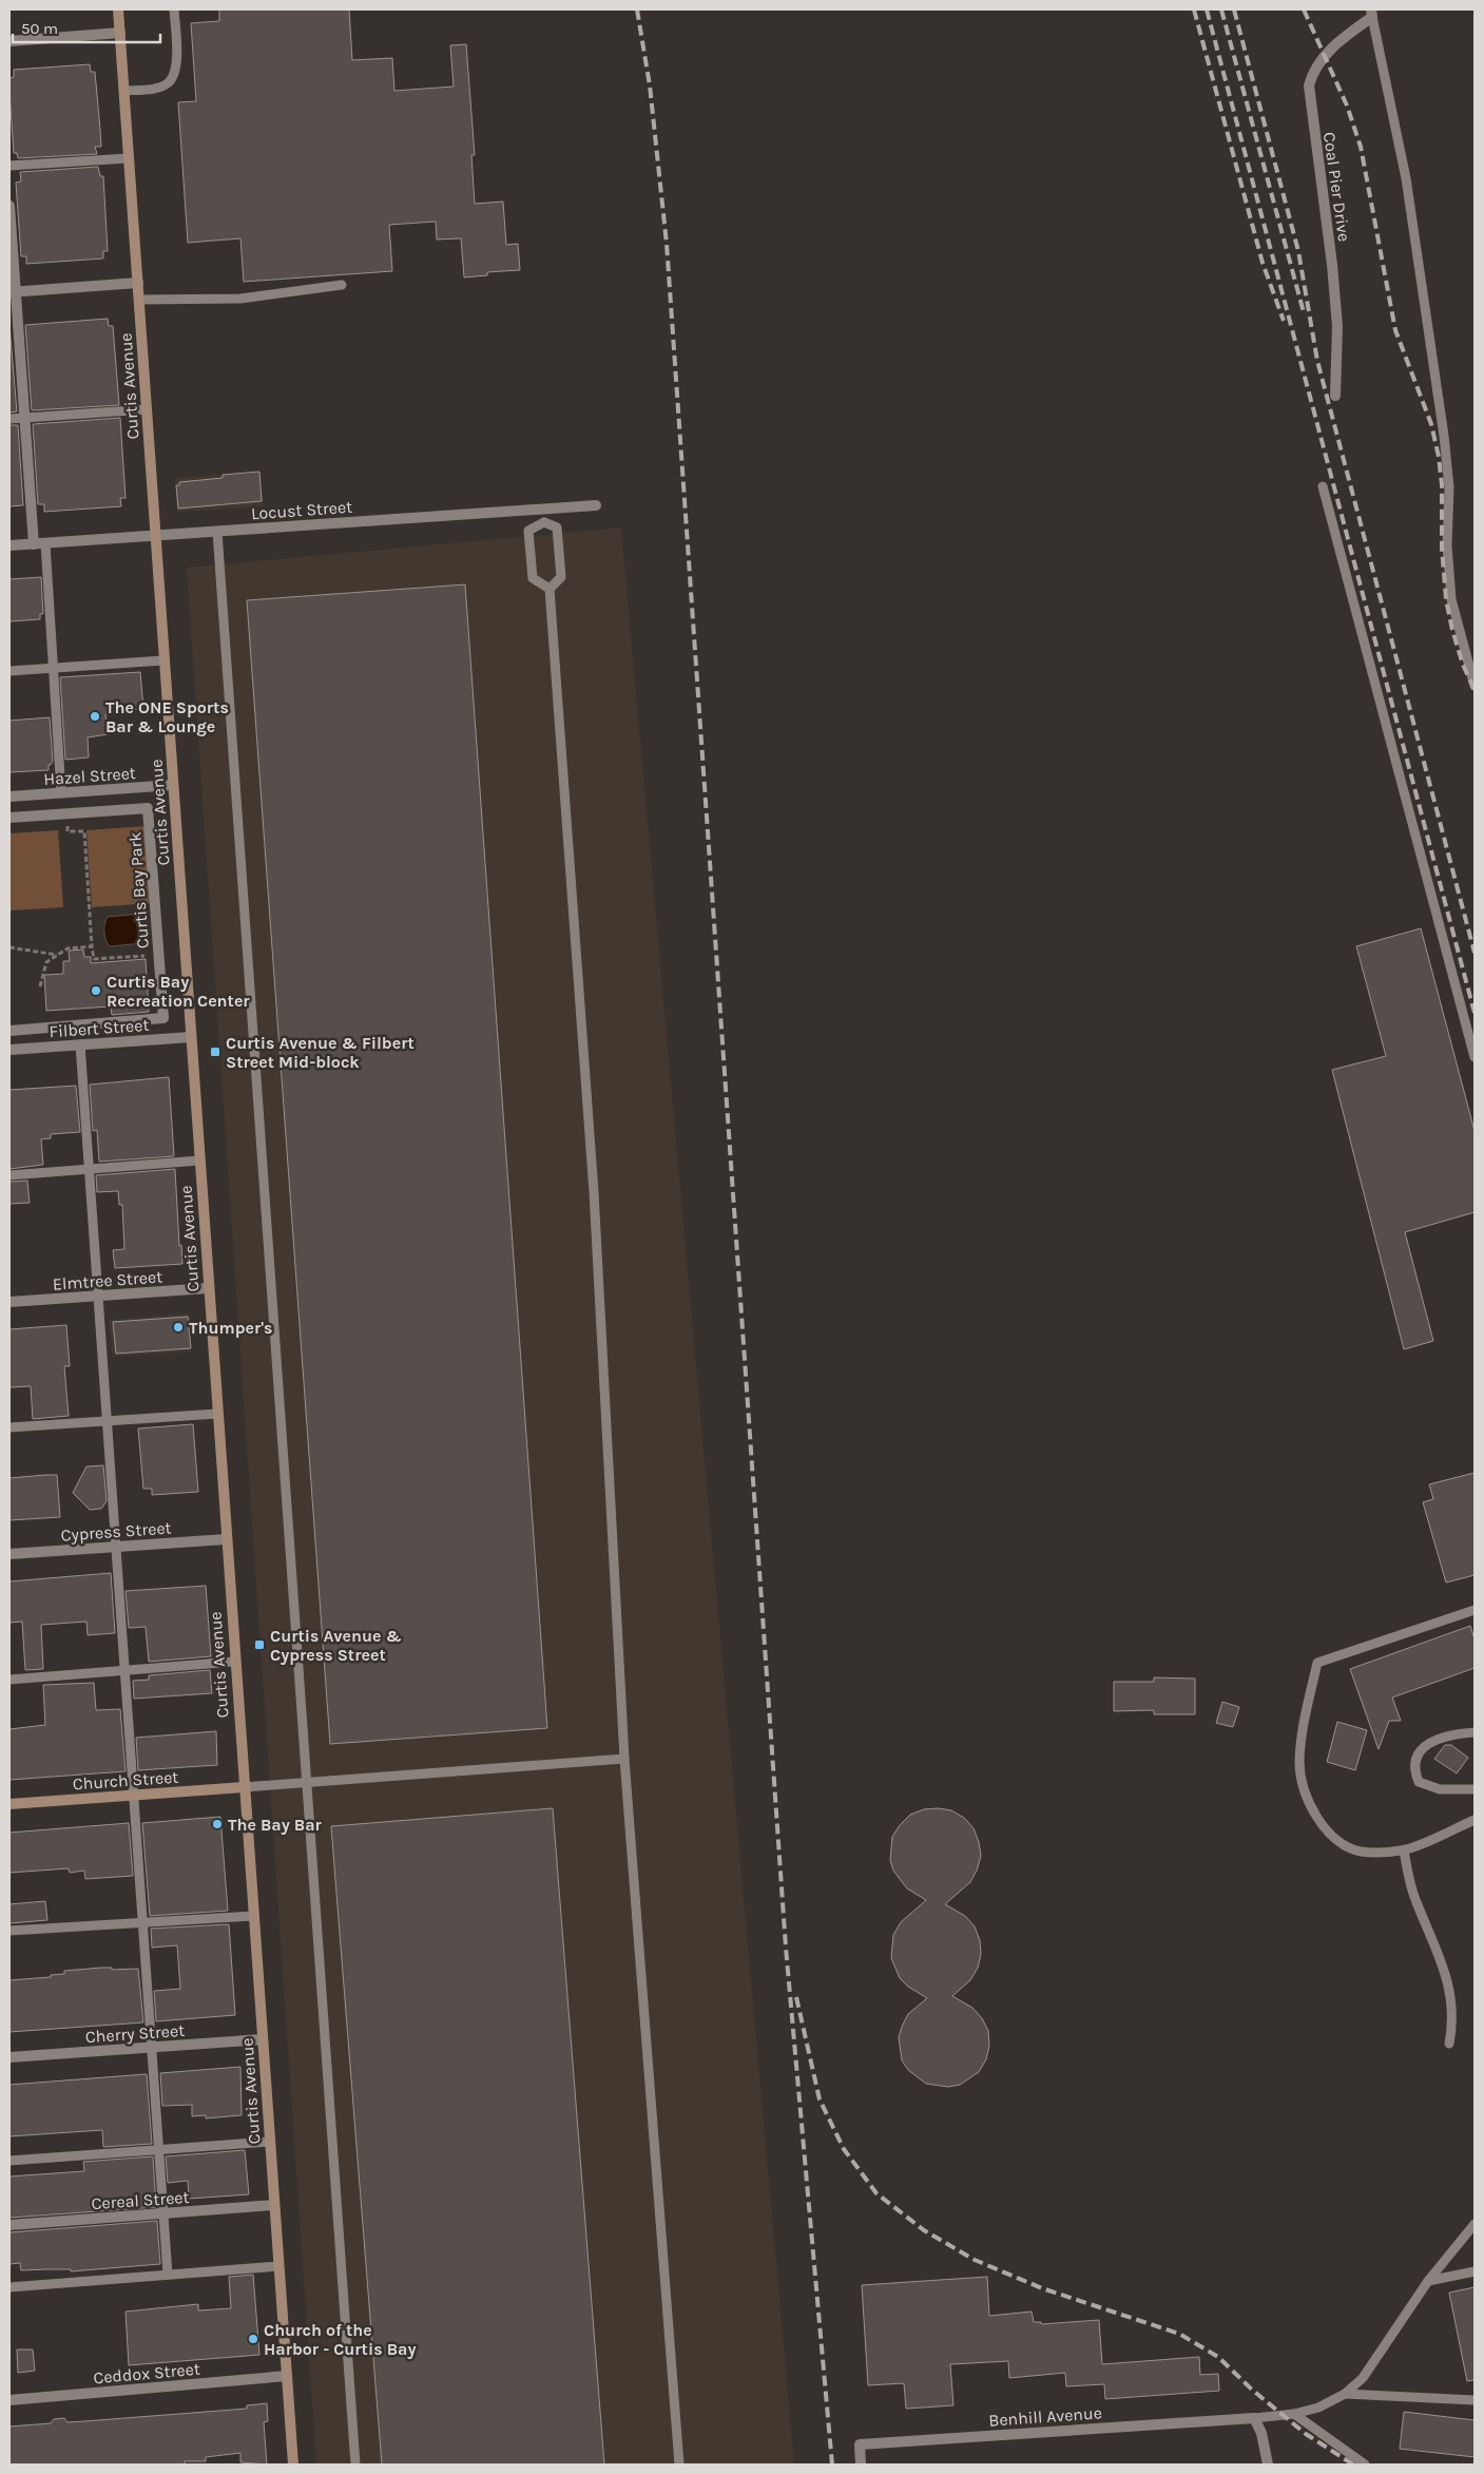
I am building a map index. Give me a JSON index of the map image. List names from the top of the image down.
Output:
{
  "streets": {
    "main road": ["Curtis Avenue", "Church Street"],
    "street": [
      "Coal Pier Drive",
      "Locust Street",
      "Hazel Street",
      "Curtis Bay Park",
      "Filbert Street",
      "Elmtree Street",
      "Cypress Street",
      "Cherry Street",
      "Cereal Street",
      "Ceddox Street",
      "Benhill Avenue"
    ]
  },
  "crossings": [
    ["Curtis Avenue", "Locust Street"],
    ["Curtis Avenue", "Hazel Street"],
    ["Curtis Avenue", "Filbert Street"],
    ["Curtis Avenue", "Elmtree Street"],
    ["Curtis Avenue", "Cypress Street"],
    ["Curtis Avenue", "Church Street"],
    ["Curtis Avenue", "Cherry Street"],
    ["Curtis Avenue", "Cereal Street"],
    ["Curtis Avenue", "Ceddox Street"]
  ],
  "places": {
    "other": [
      "The ONE Sports Bar & Lounge",
      "Curtis Bay Recreation Center",
      "Thumper's",
      "The Bay Bar",
      "Church of the Harbor - Curtis Bay"
    ],
    "transit": ["Curtis Avenue & Filbert Street Mid-block", "Curtis Avenue & Cypress Street"]
  },
  "scale_bar": "50 m"
}
